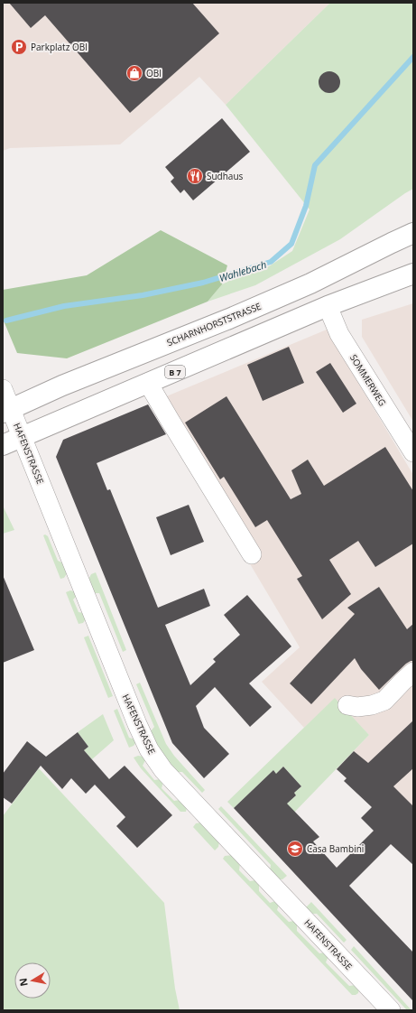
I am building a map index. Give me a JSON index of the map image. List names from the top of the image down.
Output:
{
  "streets": {
    "main road": ["SCHARNHORSTSTRASSE", "B 7"],
    "street": ["SOMMERWEG", "HAFENSTRASSE"]
  },
  "crossings": [
    ["SCHARNHORSTSTRASSE", "HAFENSTRASSE"],
    ["B 7", "SOMMERWEG"],
    ["B 7", "HAFENSTRASSE"]
  ],
  "water": ["Wahlebach"],
  "places": {
    "parking": ["Parkplatz OBI"],
    "shop": ["OBI"],
    "restaurant": ["Sudhaus"],
    "school or university": ["Casa Bambini"]
  },
  "north": "left"
}
